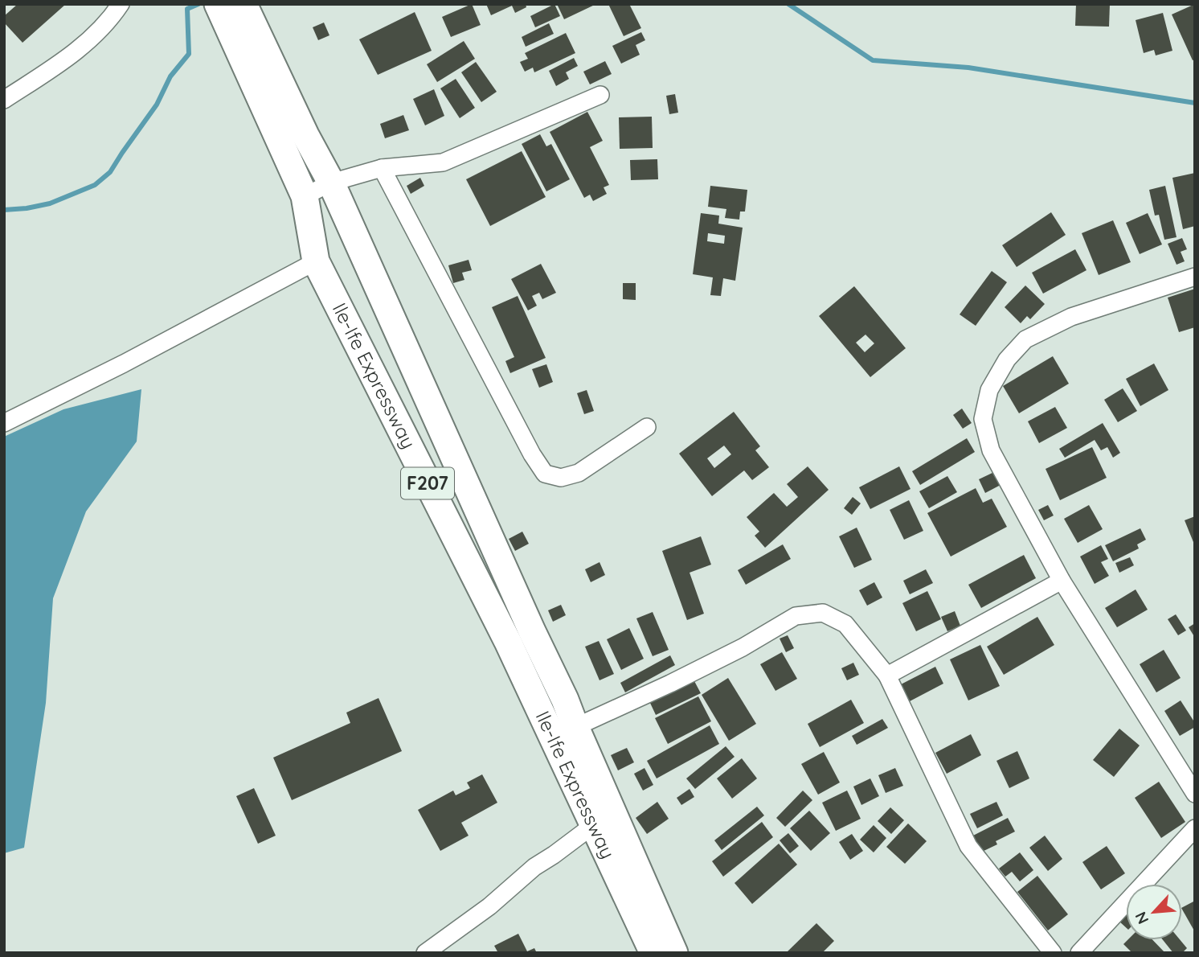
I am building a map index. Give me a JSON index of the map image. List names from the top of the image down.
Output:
{
  "streets": {
    "main road": ["Ile-Ife Expressway", "F207"]
  },
  "north": "bottom left"
}
